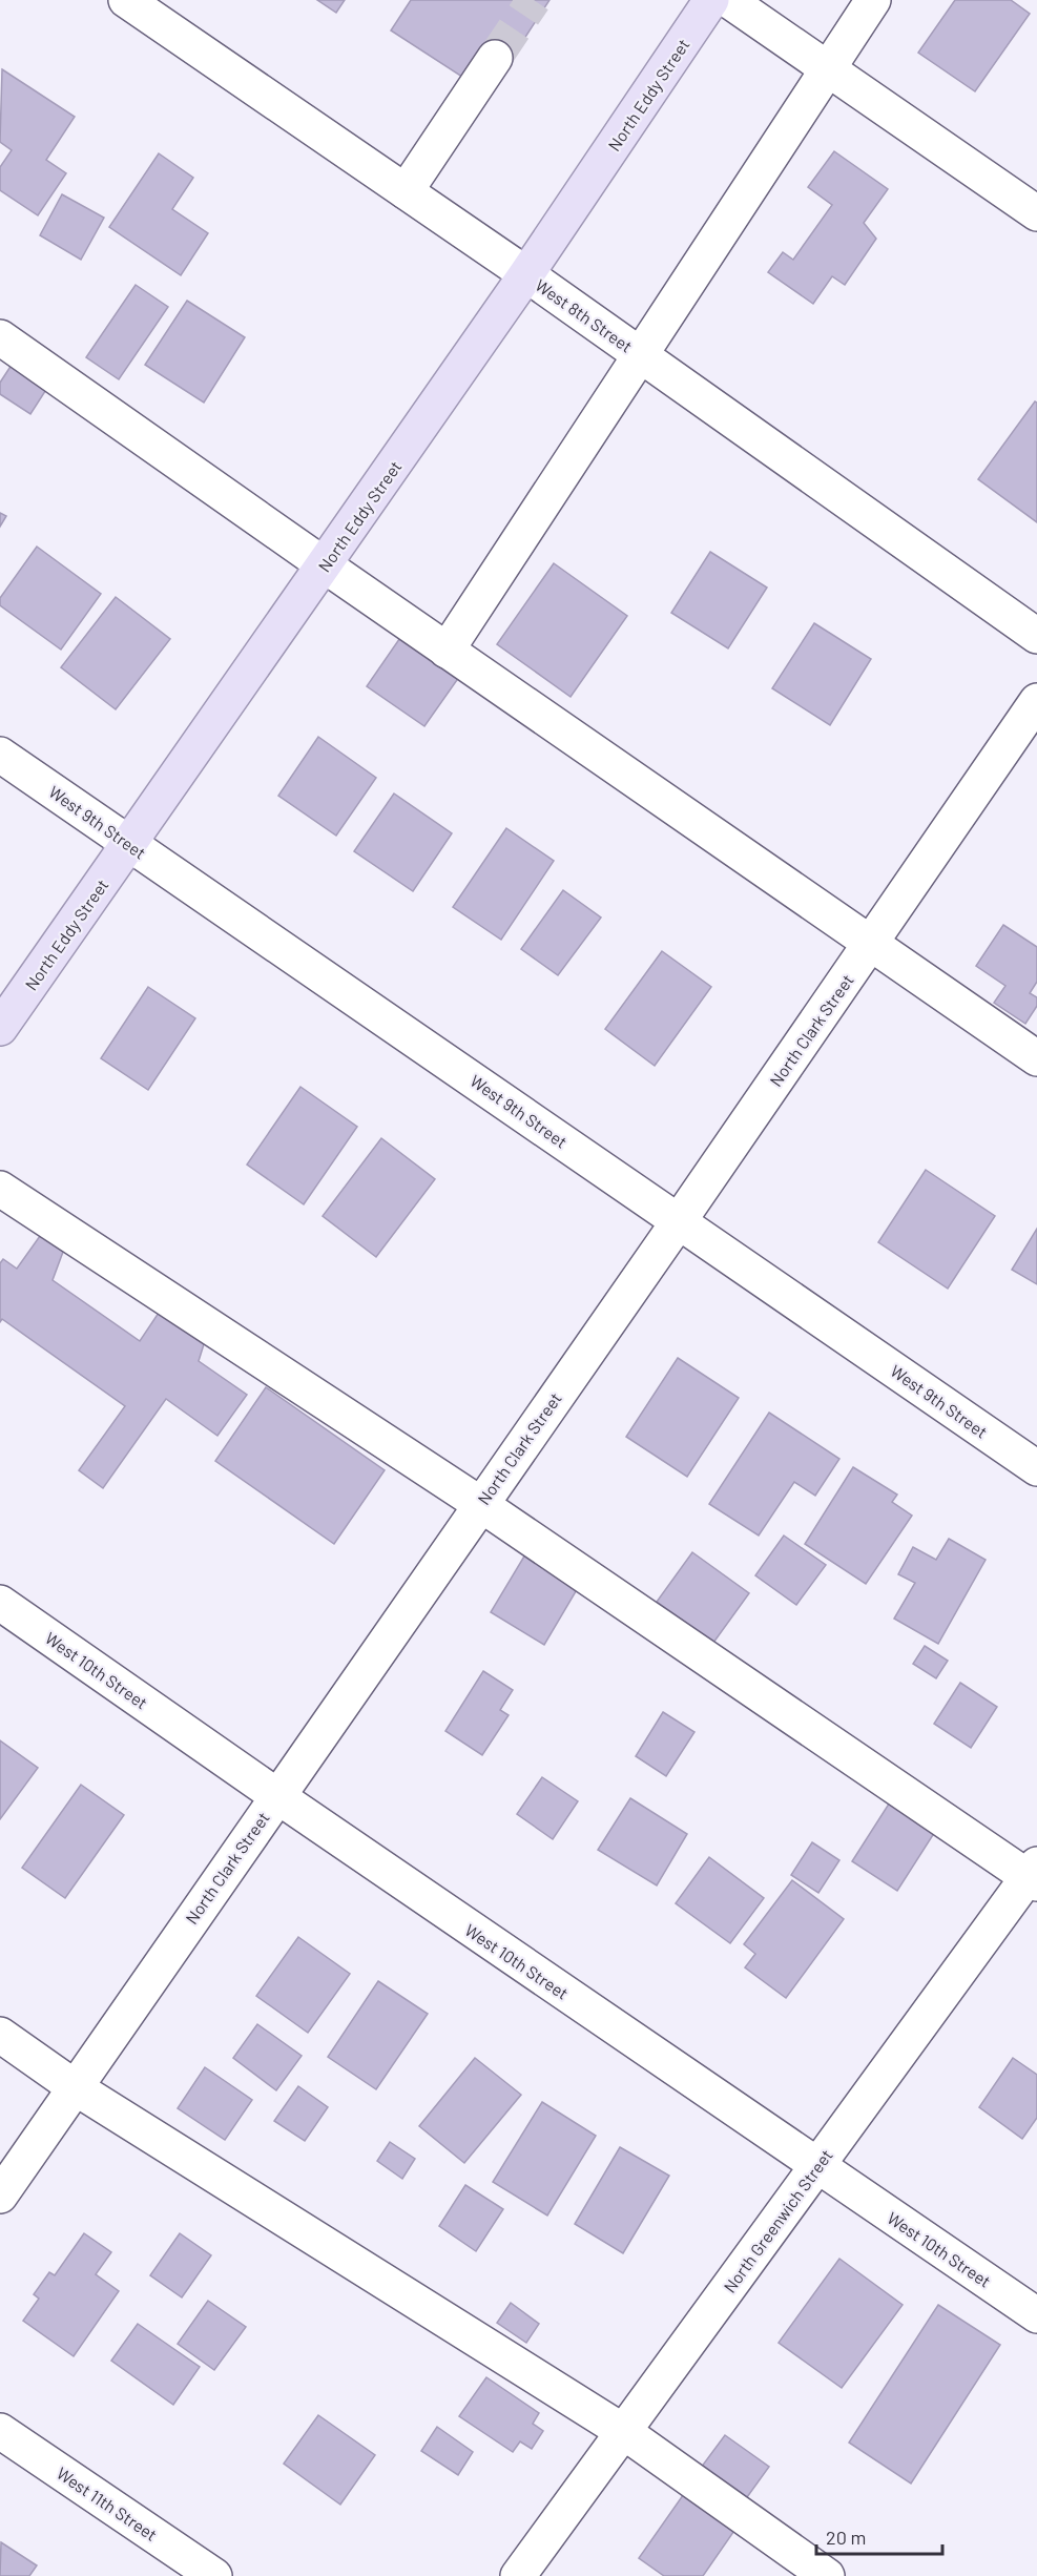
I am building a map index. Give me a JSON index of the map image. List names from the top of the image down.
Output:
{
  "streets": {
    "main road": ["North Eddy Street"],
    "street": [
      "West 8th Street",
      "West 9th Street",
      "North Clark Street",
      "West 10th Street",
      "North Greenwich Street",
      "West 11th Street"
    ]
  },
  "crossings": [
    ["North Eddy Street", "West 8th Street"],
    ["North Eddy Street", "West 9th Street"],
    ["West 9th Street", "North Clark Street"],
    ["North Clark Street", "West 10th Street"],
    ["West 10th Street", "North Greenwich Street"]
  ],
  "scale_bar": "20 m"
}
